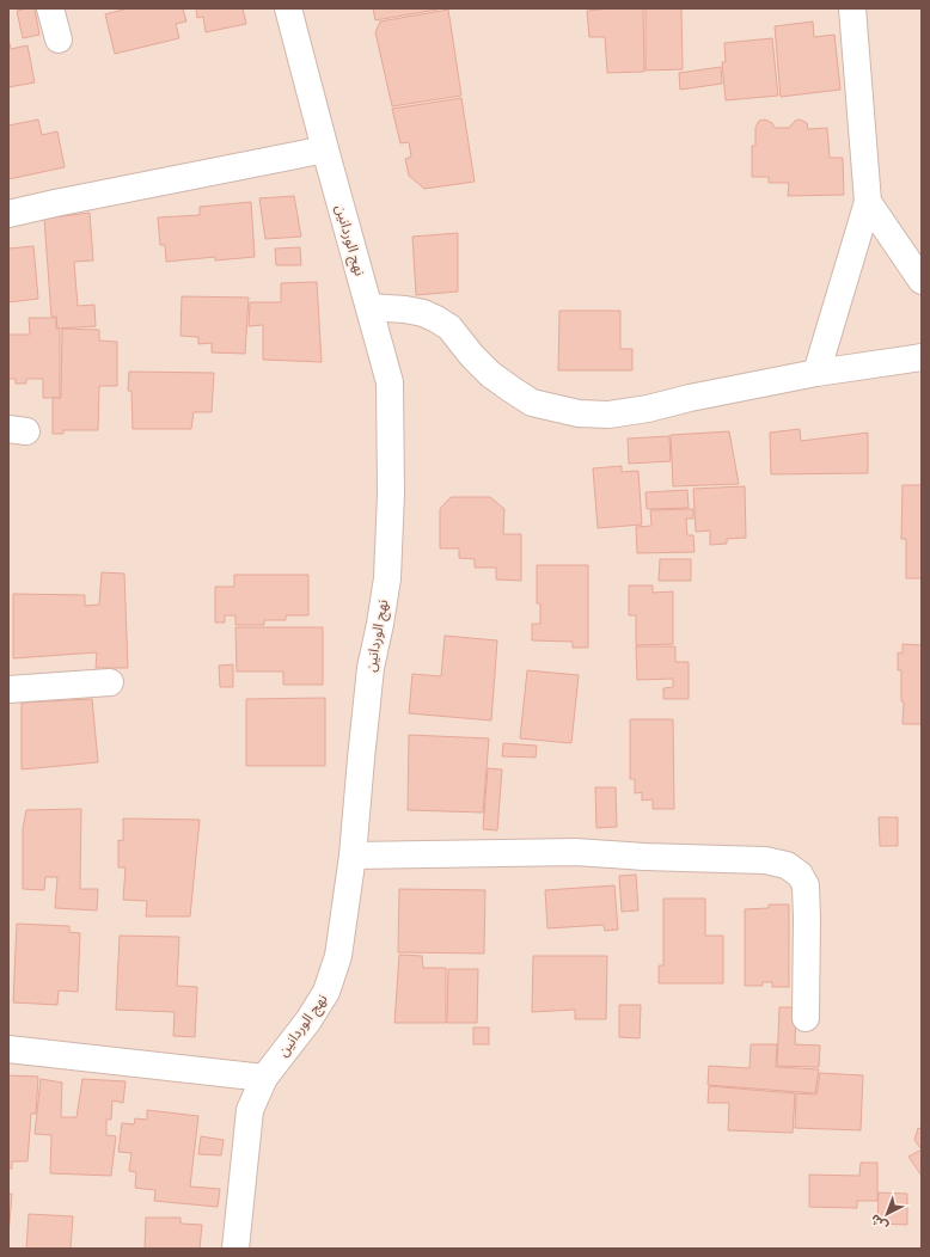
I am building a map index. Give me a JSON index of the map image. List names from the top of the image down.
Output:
{
  "streets": {
    "street": ["نهج الوردانين"]
  },
  "north": "bottom left"
}
